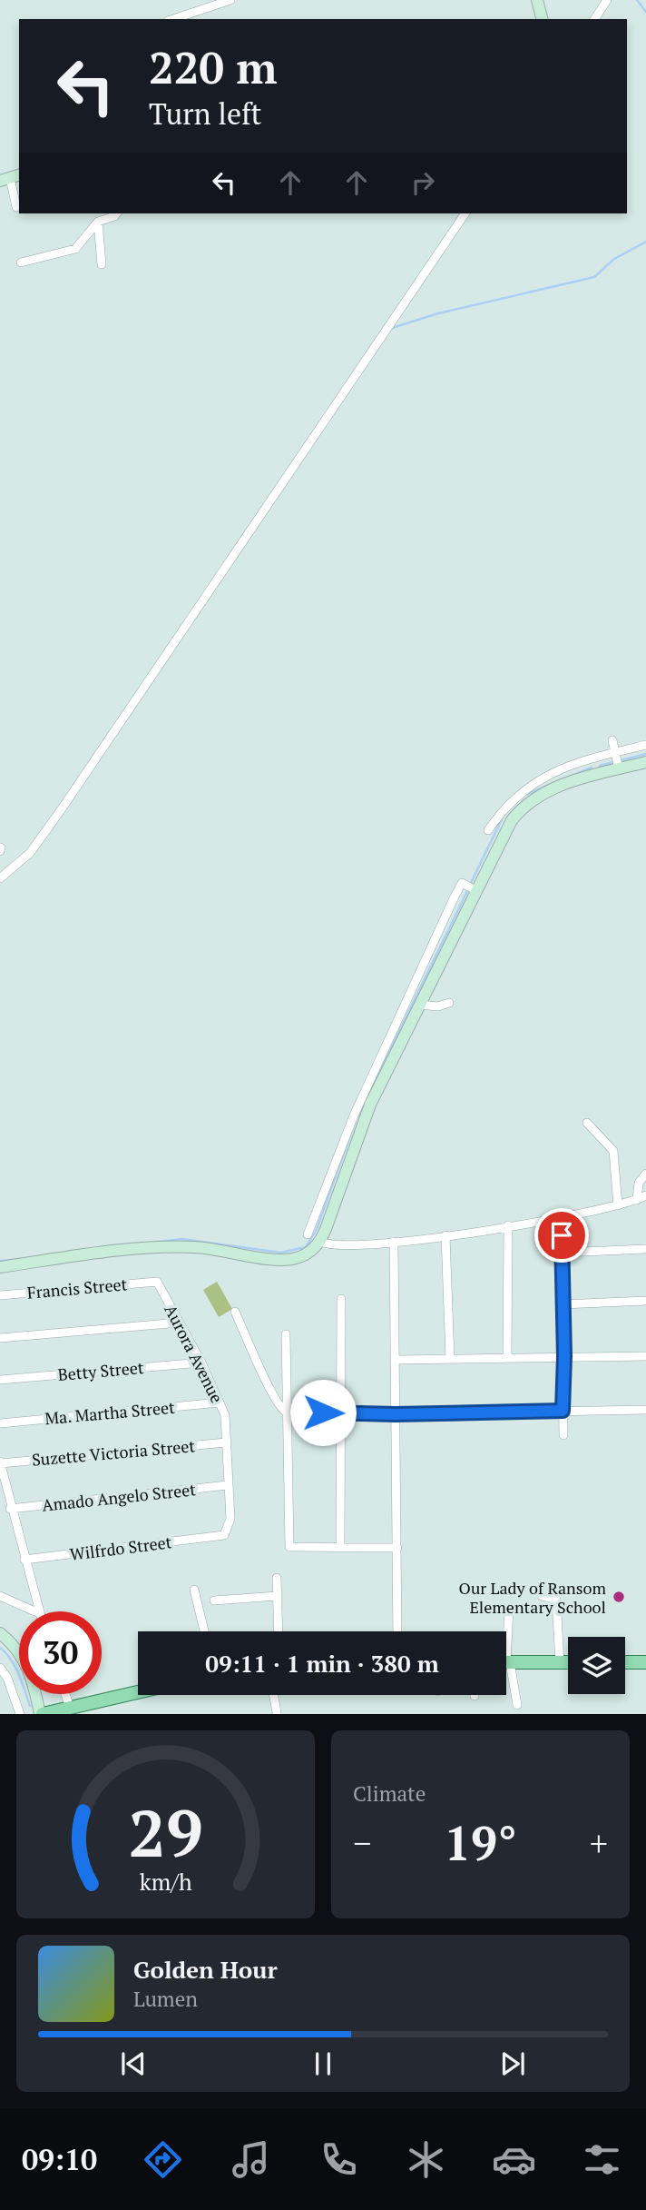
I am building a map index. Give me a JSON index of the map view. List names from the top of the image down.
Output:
{
  "streets": {
    "street": [
      "Francis Street",
      "Aurora Avenue",
      "Betty Street",
      "Ma. Martha Street",
      "Suzette Victoria Street",
      "Amado Angelo Street",
      "Wilfrdo Street"
    ]
  },
  "crossings": [
    ["Francis Street", "Aurora Avenue"],
    ["Aurora Avenue", "Betty Street"],
    ["Aurora Avenue", "Ma. Martha Street"],
    ["Aurora Avenue", "Suzette Victoria Street"],
    ["Aurora Avenue", "Amado Angelo Street"],
    ["Aurora Avenue", "Wilfrdo Street"]
  ],
  "places": ["Our Lady of Ransom Elementary School"],
  "page": {
    "turn": ["220 m", "Turn left"],
    "limit": "30",
    "trip": "09:11 · 1 min · 380 m",
    "tile": "Climate",
    "heat": ["−", "19°", "+"],
    "song": ["Golden Hour", "Lumen"],
    "tabs": "09:10",
    "gauge": ["29", "km/h"]
  }
}
